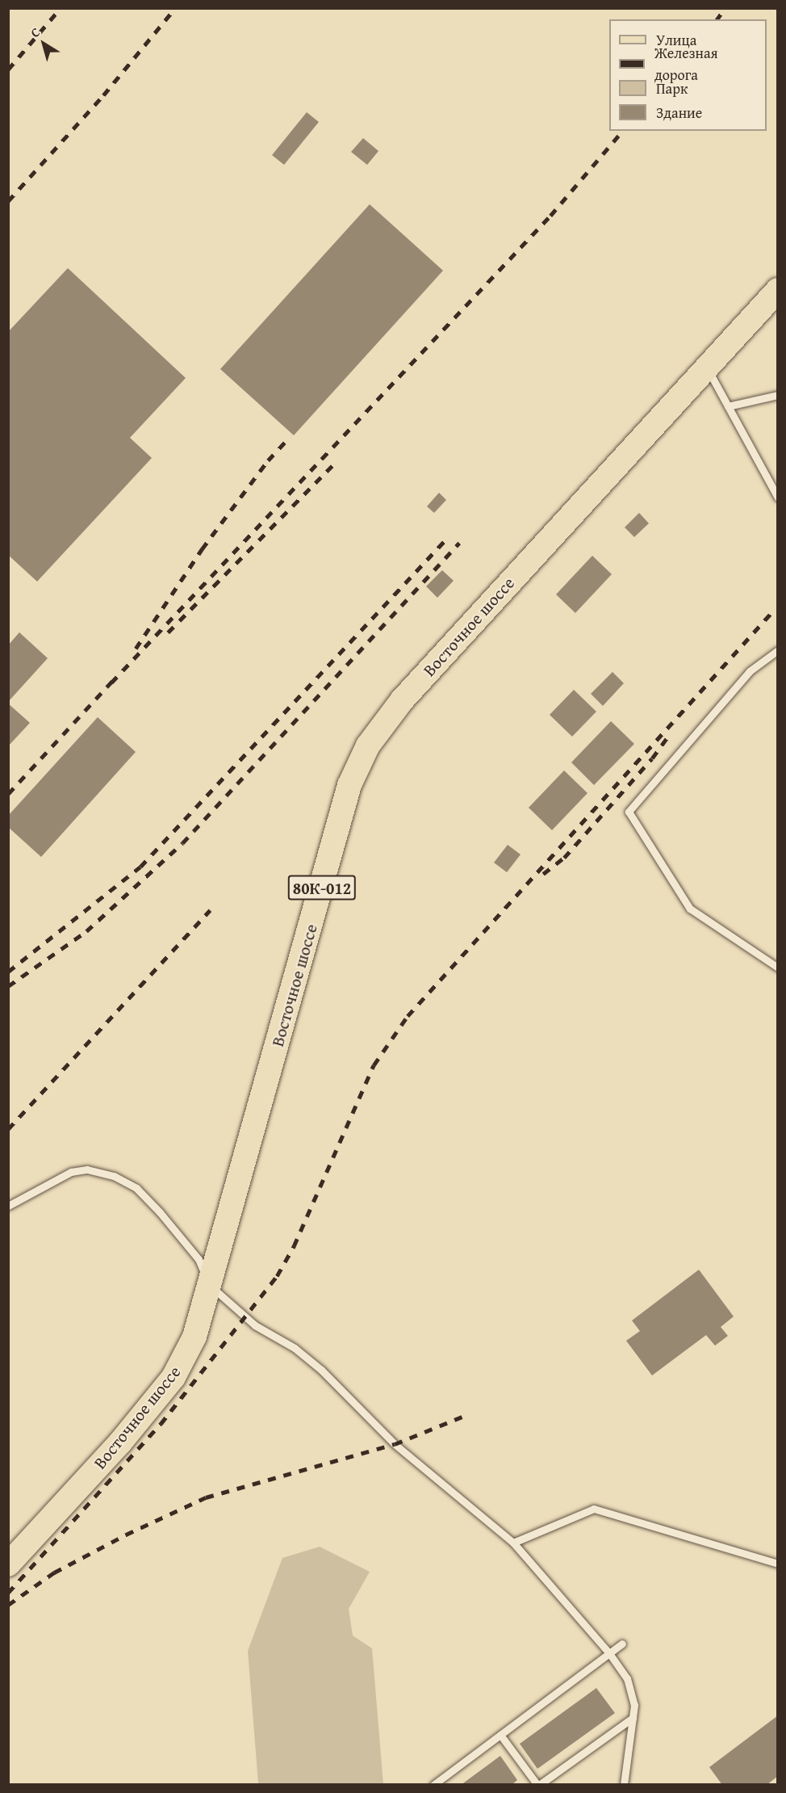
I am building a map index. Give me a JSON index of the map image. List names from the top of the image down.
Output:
{
  "streets": {
    "main road": ["Восточное шоссе", "80К-012"]
  },
  "legend": [
    "Улица",
    "Железная дорога",
    "Парк",
    "Здание"
  ],
  "north": "top left"
}
